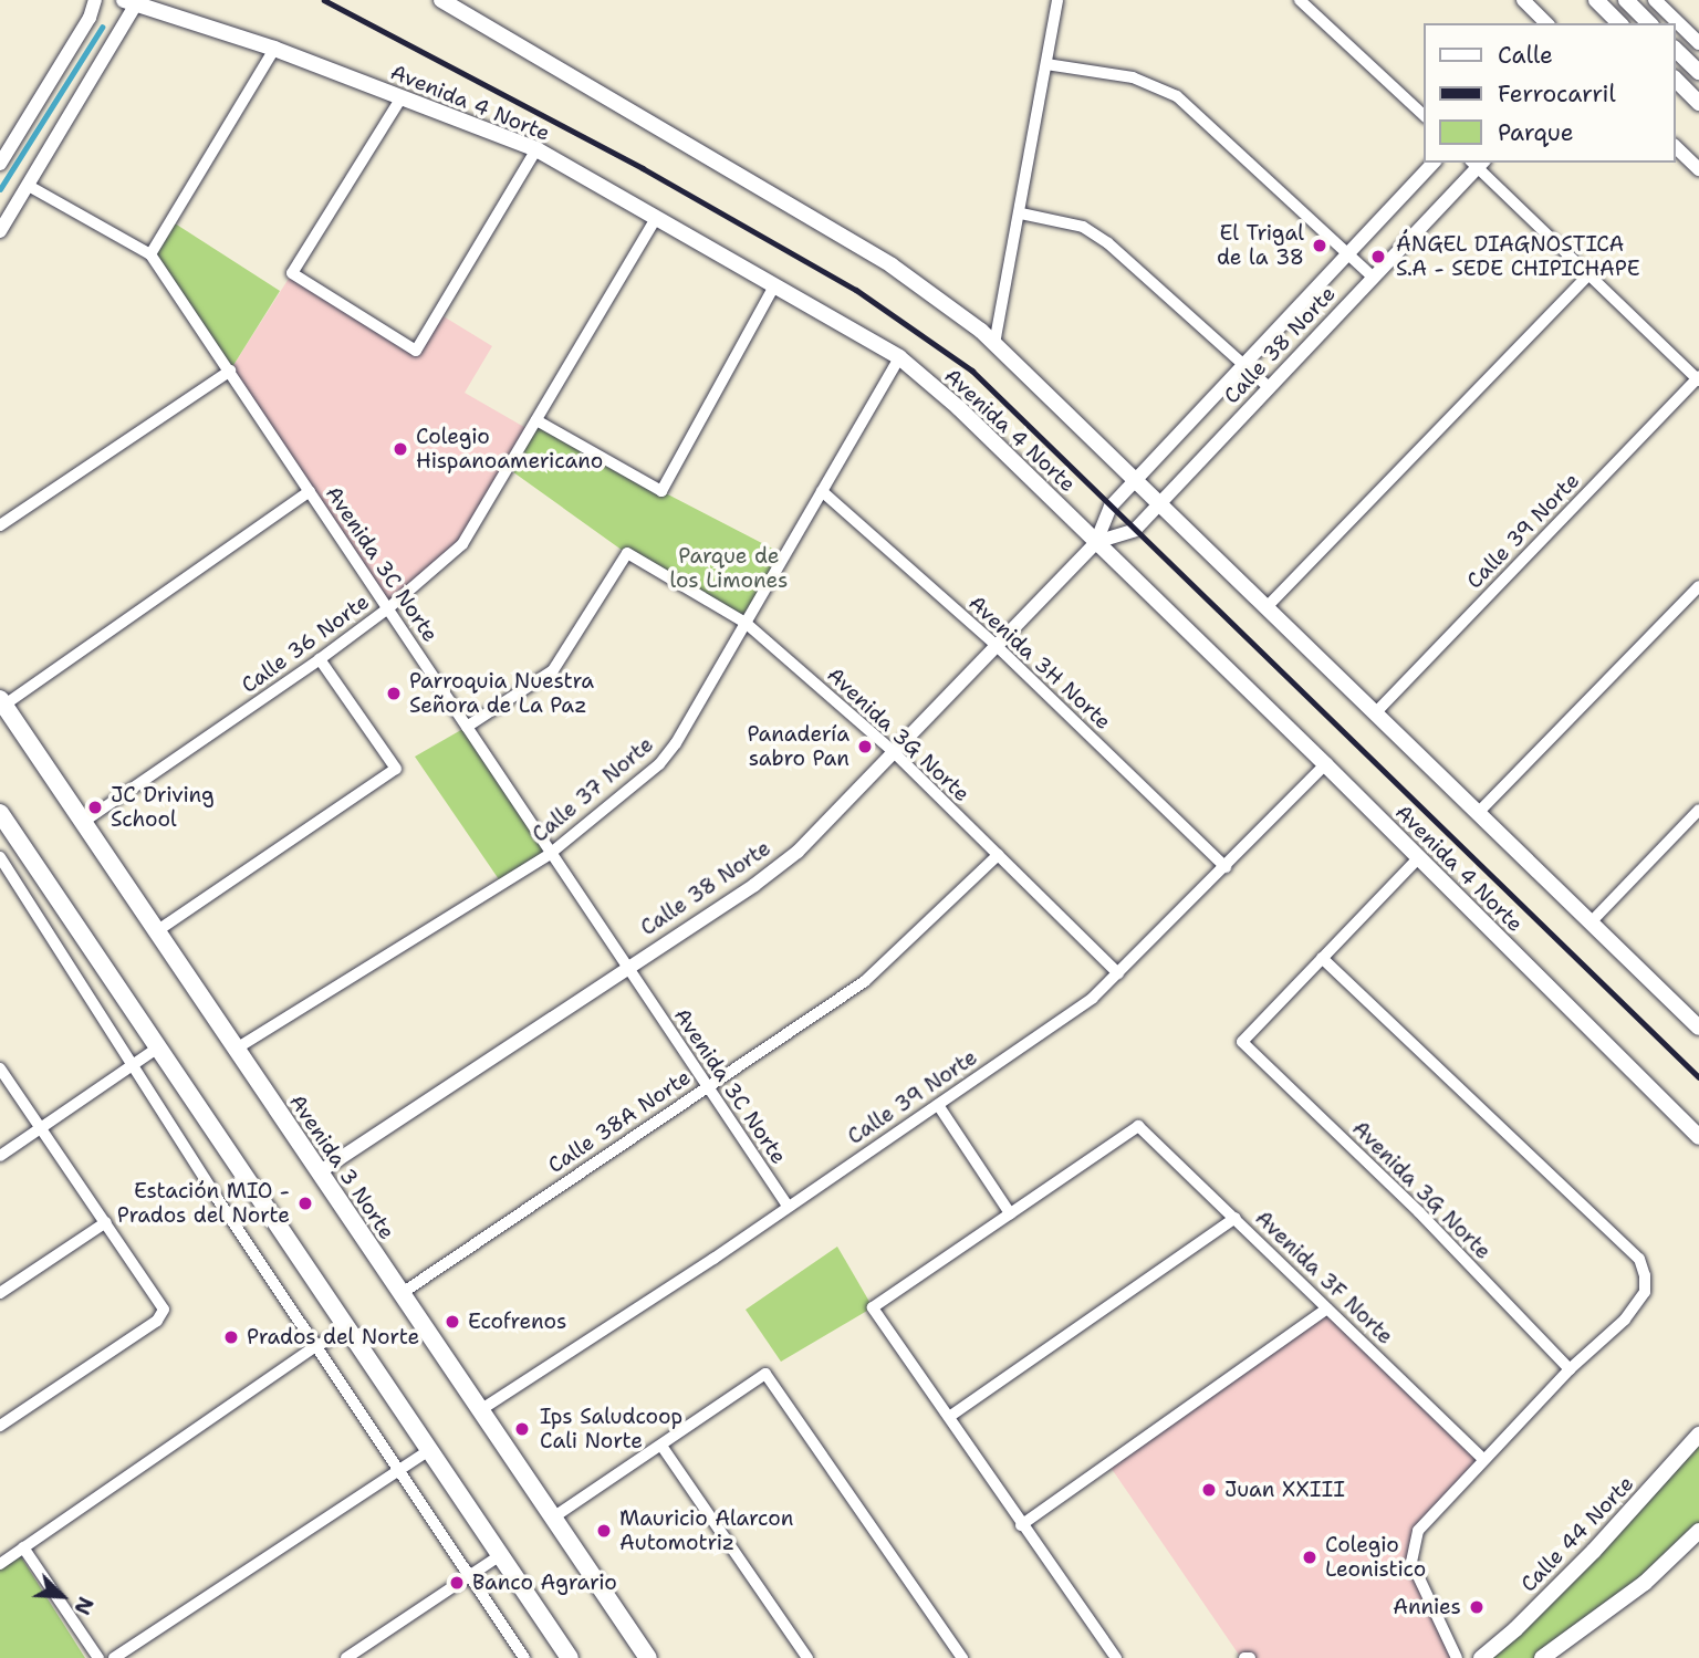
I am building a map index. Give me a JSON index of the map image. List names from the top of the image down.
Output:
{
  "streets": {
    "main road": ["Avenida 4 Norte", "Avenida 3 Norte", "Calle 44 Norte"],
    "street": [
      "Calle 38 Norte",
      "Calle 39 Norte",
      "Avenida 3C Norte",
      "Calle 36 Norte",
      "Avenida 3H Norte",
      "Avenida 3G Norte",
      "Calle 37 Norte",
      "Calle 38A Norte",
      "Avenida 3F Norte"
    ]
  },
  "crossings": [
    ["Avenida 4 Norte", "Calle 38 Norte"],
    ["Avenida 4 Norte", "Calle 39 Norte"],
    ["Avenida 4 Norte", "Calle 36 Norte"],
    ["Avenida 4 Norte", "Calle 37 Norte"],
    ["Calle 38 Norte", "Avenida 3C Norte"],
    ["Calle 38 Norte", "Avenida 3H Norte"],
    ["Calle 38 Norte", "Avenida 3G Norte"],
    ["Calle 38 Norte", "Avenida 3 Norte"],
    ["Calle 39 Norte", "Avenida 3C Norte"],
    ["Calle 39 Norte", "Avenida 3H Norte"],
    ["Calle 39 Norte", "Avenida 3G Norte"],
    ["Calle 39 Norte", "Avenida 3 Norte"],
    ["Avenida 3C Norte", "Calle 36 Norte"],
    ["Avenida 3C Norte", "Avenida 3G Norte"],
    ["Avenida 3C Norte", "Calle 37 Norte"],
    ["Avenida 3C Norte", "Calle 38A Norte"],
    ["Calle 36 Norte", "Avenida 3 Norte"],
    ["Avenida 3H Norte", "Calle 37 Norte"],
    ["Avenida 3G Norte", "Calle 37 Norte"],
    ["Avenida 3G Norte", "Calle 38A Norte"],
    ["Calle 37 Norte", "Avenida 3 Norte"],
    ["Calle 38A Norte", "Avenida 3 Norte"]
  ],
  "parks": ["Parque de los Limones"],
  "places": [
    "El Trigal de la 38",
    "ÁNGEL DIAGNOSTICA S.A - SEDE CHIPICHAPE",
    "Colegio Hispanoamericano",
    "Parroquia Nuestra Señora de La Paz",
    "Panadería sabro Pan",
    "JC Driving School",
    "Estación MIO - Prados del Norte",
    "Ecofrenos",
    "Prados del Norte",
    "Ips Saludcoop Cali Norte",
    "Juan XXIII",
    "Mauricio Alarcon Automotriz",
    "Colegio Leonistico",
    "Banco Agrario",
    "Annies"
  ],
  "legend": ["Calle", "Ferrocarril", "Parque"],
  "north": "bottom right"
}
